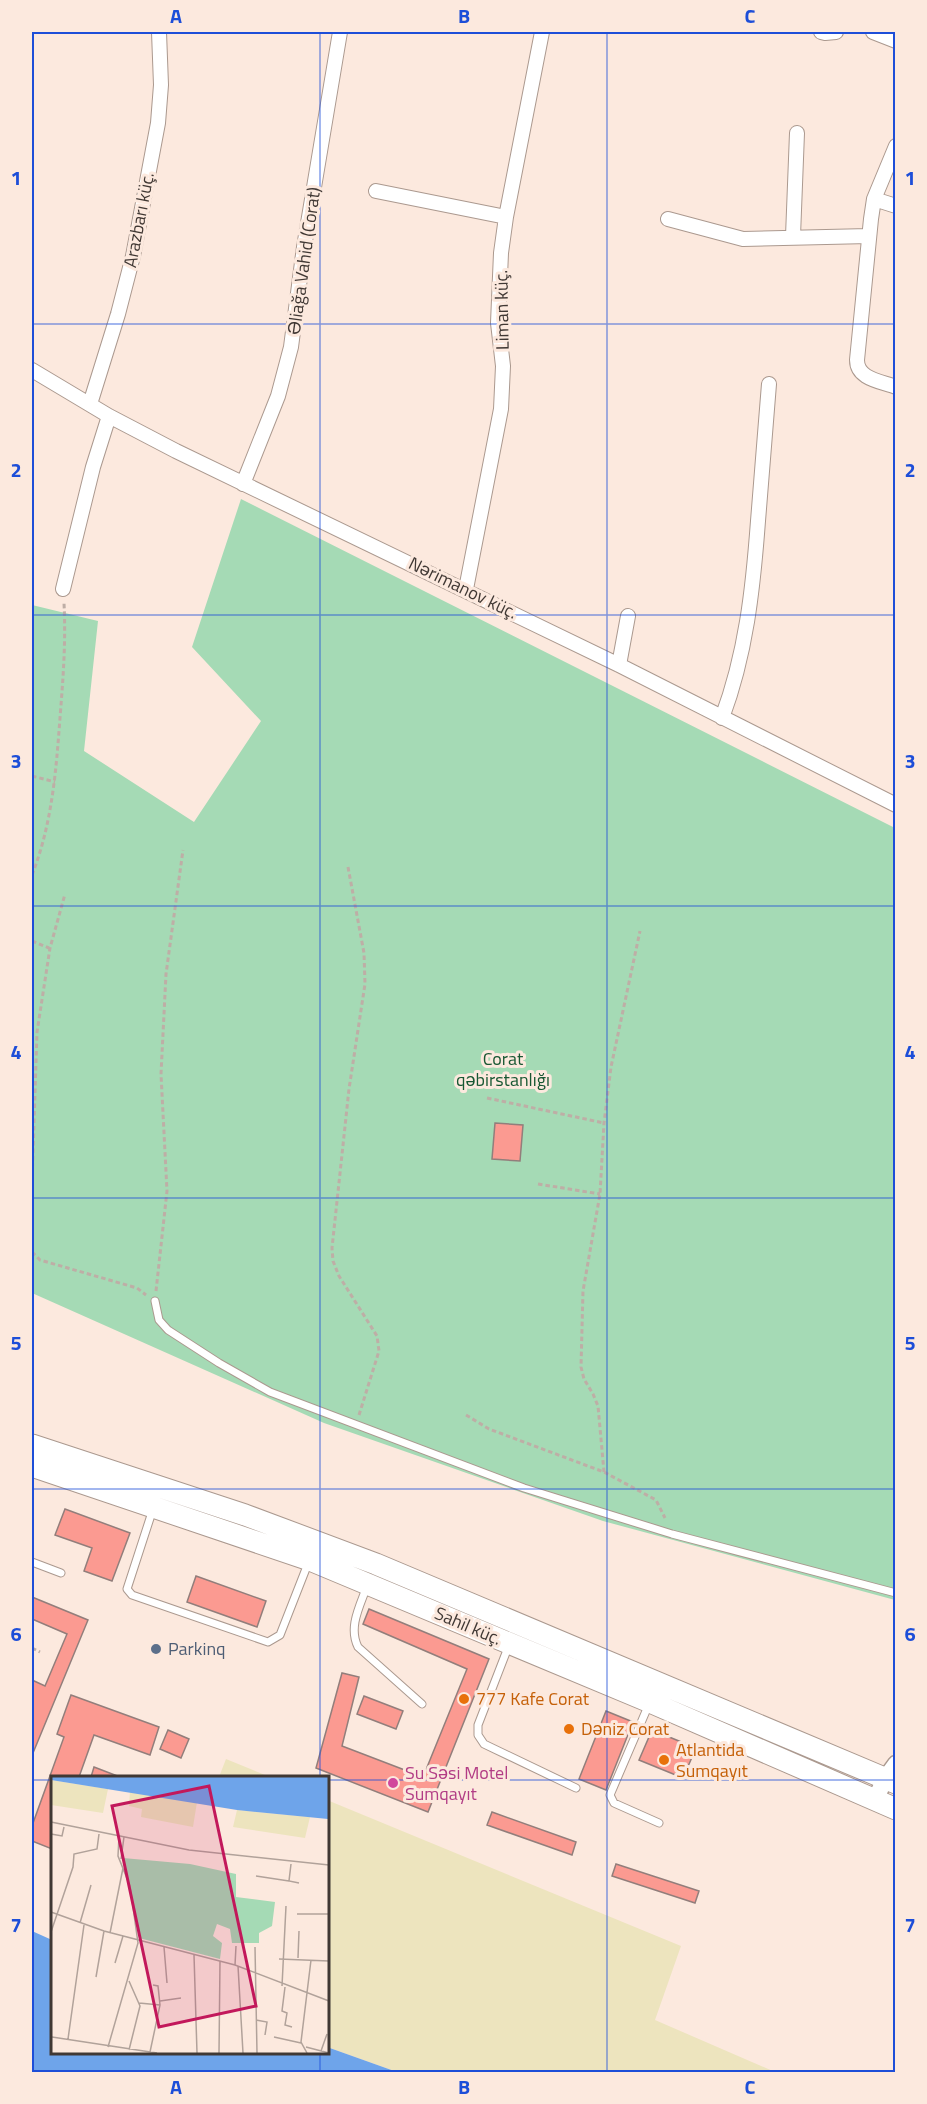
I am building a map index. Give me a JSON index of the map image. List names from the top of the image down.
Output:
{
  "streets": {
    "main road": ["Sahil küç."],
    "street": [
      "Arazbarı küç.",
      "Əliağa Vahid (Corat)",
      "Liman küç.",
      "Nərimanov küç."
    ]
  },
  "crossings": [
    ["Arazbarı küç.", "Nərimanov küç."],
    ["Əliağa Vahid (Corat)", "Nərimanov küç."],
    ["Liman küç.", "Nərimanov küç."]
  ],
  "parks": ["Corat qəbirstanlığı"],
  "places": [
    "Parkinq",
    "777 Kafe Corat",
    "Dəniz Corat",
    "Atlantida Sumqayıt",
    "Su Səsi Motel Sumqayıt"
  ],
  "grid": {
    "columns": ["A", "B", "C"],
    "rows": [
      "1",
      "2",
      "3",
      "4",
      "5",
      "6",
      "7"
    ]
  }
}
